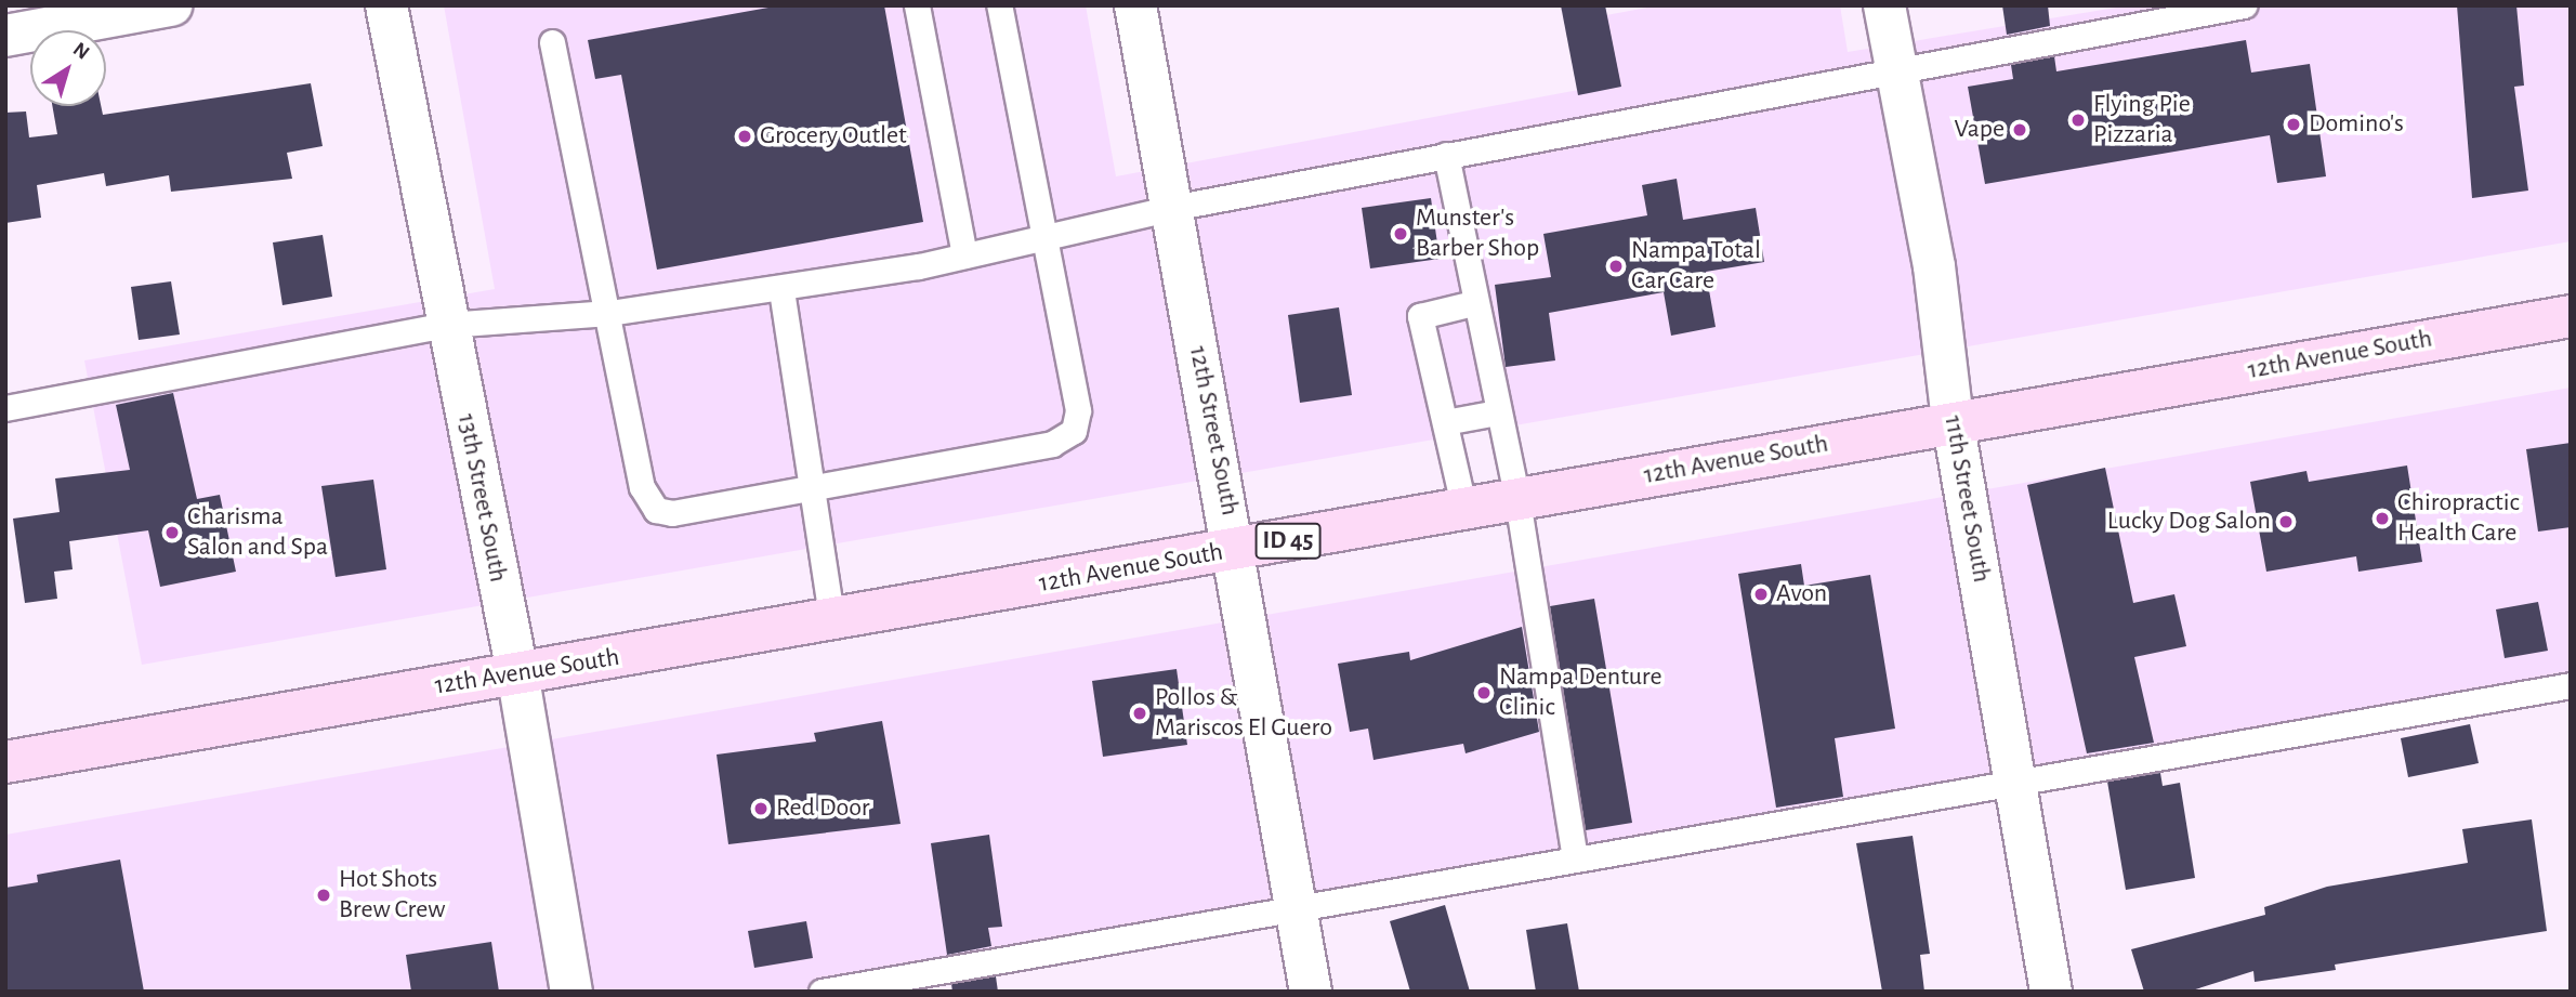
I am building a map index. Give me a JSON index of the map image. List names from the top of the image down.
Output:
{
  "streets": {
    "main road": ["12th Avenue South", "ID 45"],
    "street": ["12th Street South", "13th Street South", "11th Street South"]
  },
  "crossings": [
    ["12th Avenue South", "12th Street South"],
    ["12th Avenue South", "13th Street South"],
    ["12th Avenue South", "11th Street South"]
  ],
  "places": [
    "Flying Pie Pizzaria",
    "Domino's",
    "Vape",
    "Grocery Outlet",
    "Munster's Barber Shop",
    "Nampa Total Car Care",
    "Chiropractic Health Care",
    "Lucky Dog Salon",
    "Charisma Salon and Spa",
    "Avon",
    "Nampa Denture Clinic",
    "Pollos & Mariscos El Guero",
    "Red Door",
    "Hot Shots Brew Crew"
  ],
  "north": "top right"
}
